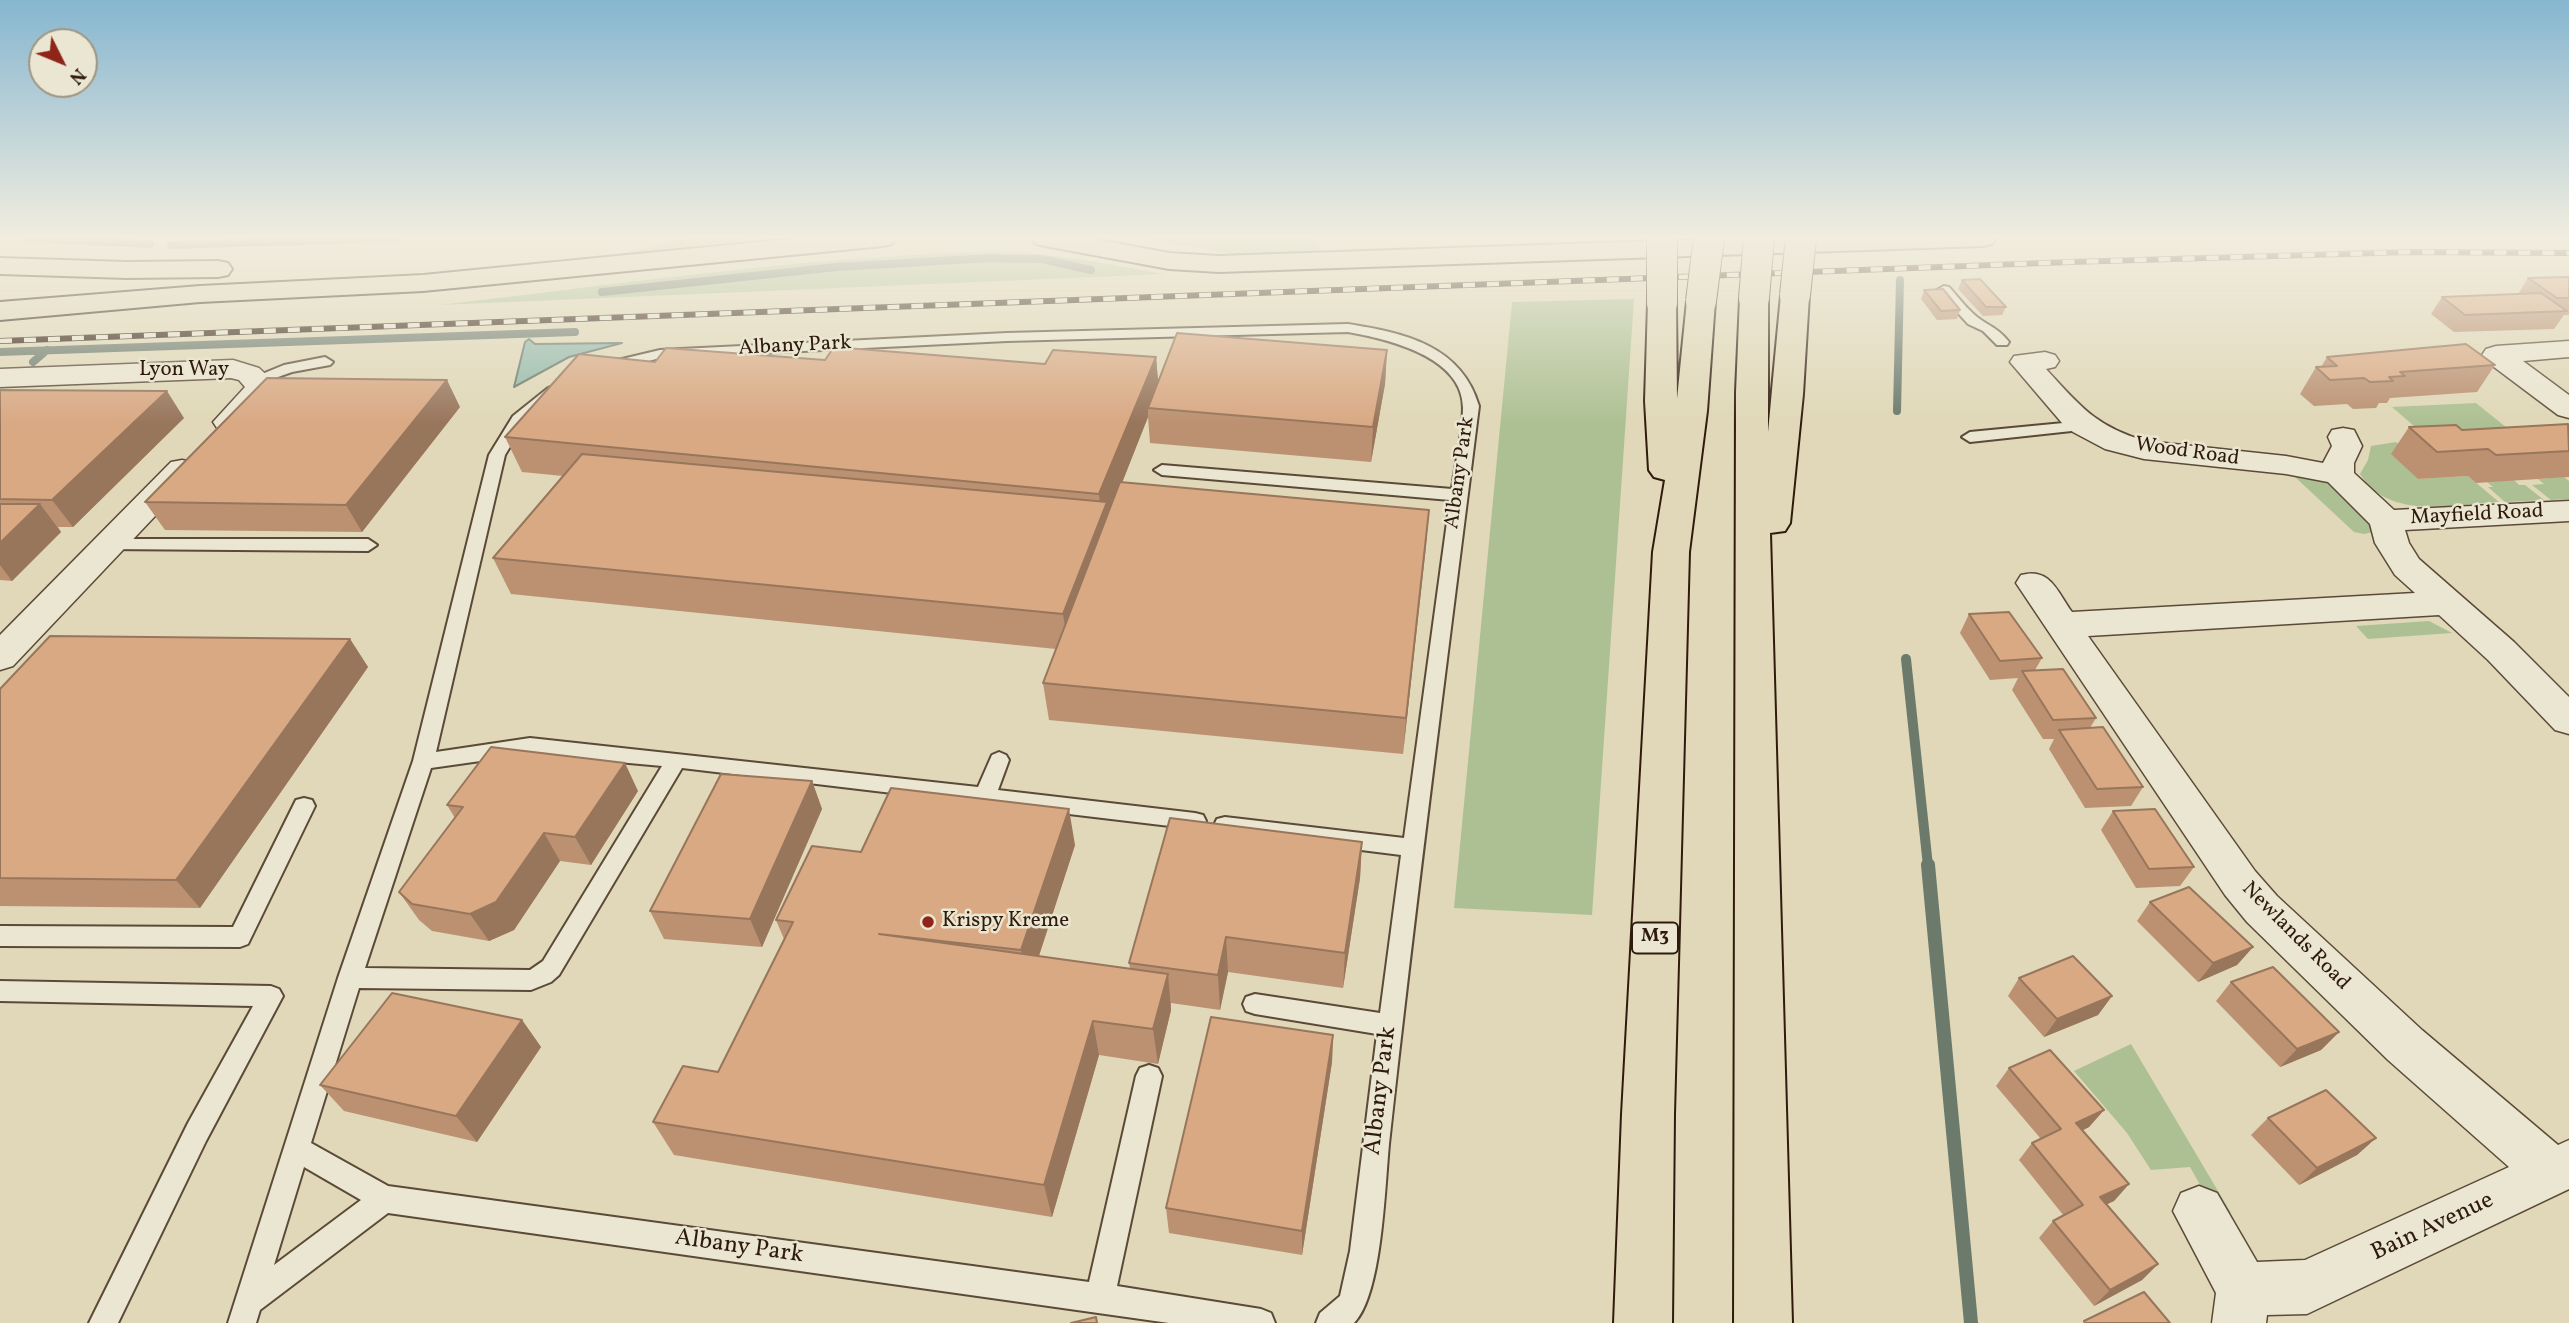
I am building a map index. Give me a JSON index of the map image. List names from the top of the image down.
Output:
{
  "streets": {
    "highway": ["M3"],
    "street": [
      "Lyon Way",
      "Wood Road",
      "Mayfield Road",
      "Newlands Road",
      "Bain Avenue"
    ],
    "lane": ["Albany Park"]
  },
  "crossings": [
    ["Newlands Road", "Bain Avenue"]
  ],
  "places": ["Krispy Kreme"],
  "north": "bottom right"
}
